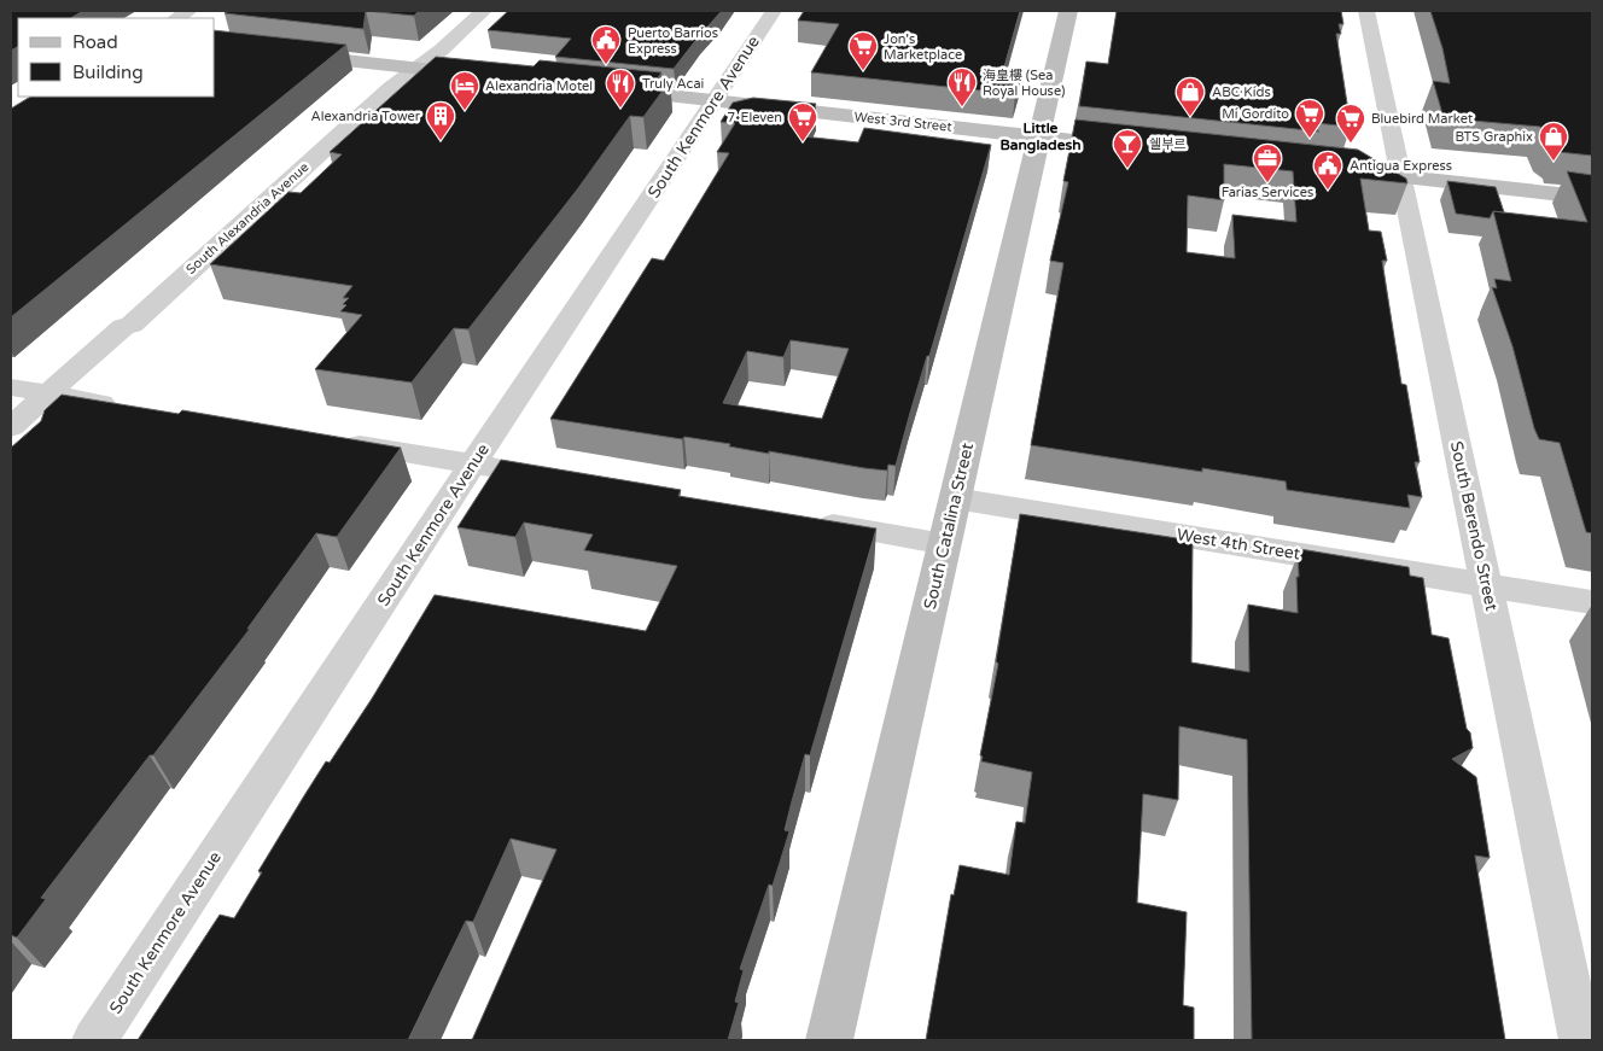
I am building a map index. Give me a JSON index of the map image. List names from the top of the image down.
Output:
{
  "streets": {
    "street": [
      "South Kenmore Avenue",
      "West 3rd Street",
      "South Alexandria Avenue",
      "South Catalina Street",
      "South Berendo Street",
      "West 4th Street"
    ]
  },
  "crossings": [
    ["South Kenmore Avenue", "West 3rd Street"],
    ["West 3rd Street", "South Catalina Street"],
    ["South Catalina Street", "West 4th Street"],
    ["South Berendo Street", "West 4th Street"]
  ],
  "districts": ["Little Bangladesh"],
  "places": {
    "public building": ["Puerto Barrios Express", "Antigua Express"],
    "supermarket": [
      "Jon's Marketplace",
      "Mi Gordito",
      "7-Eleven",
      "Bluebird Market"
    ],
    "restaurant": ["海皇樓 (Sea Royal House)", "Truly Acai"],
    "hotel": ["Alexandria Motel"],
    "shop": ["ABC Kids", "BTS Graphix"],
    "building": ["Alexandria Tower"],
    "bar": ["쉘부르"],
    "office": ["Farias Services"]
  },
  "legend": ["Road", "Building"]
}
